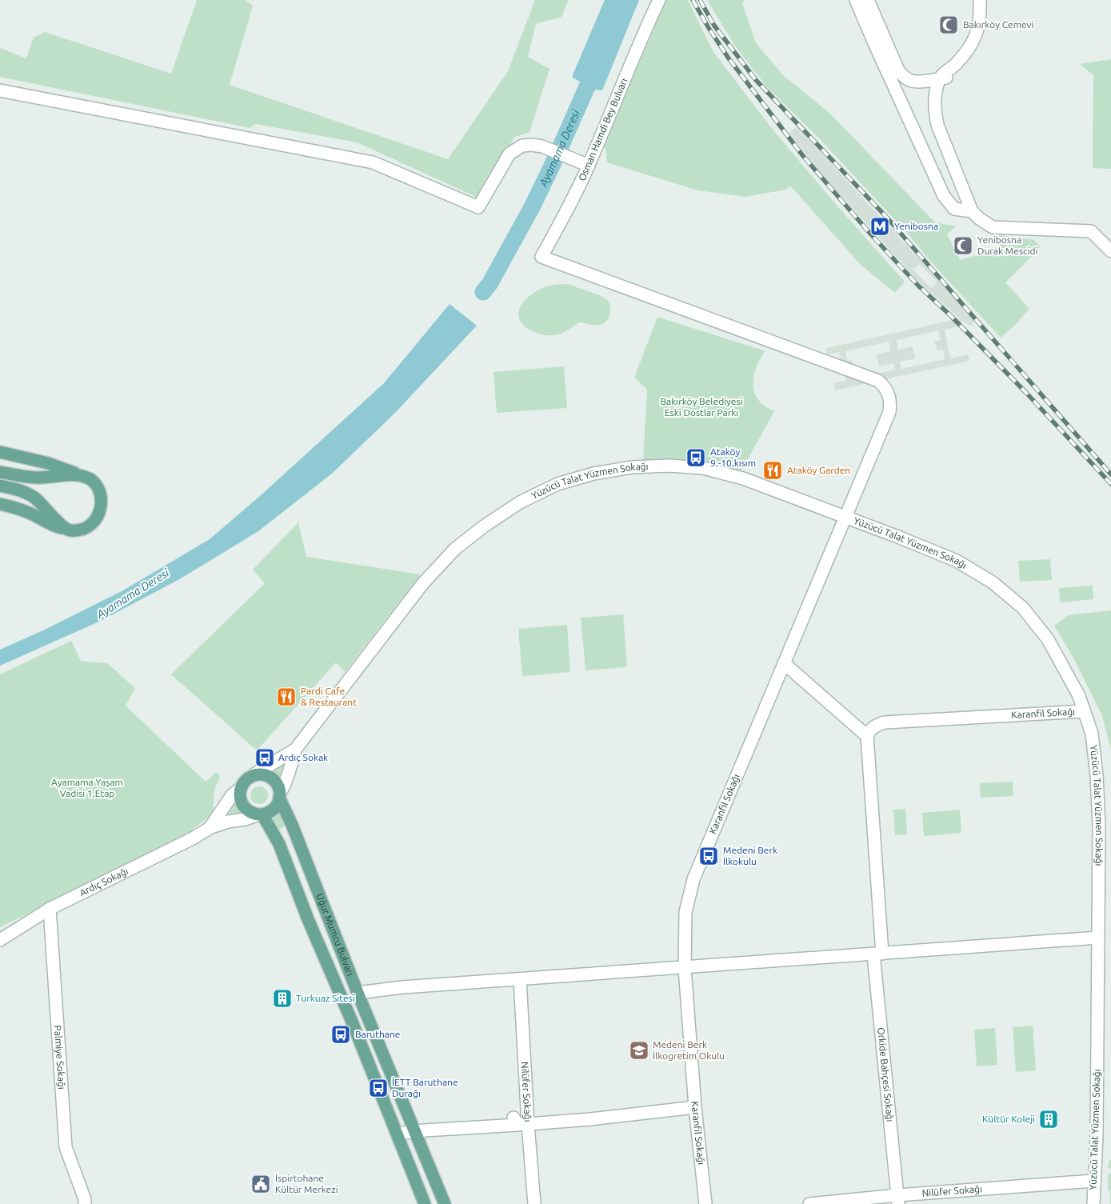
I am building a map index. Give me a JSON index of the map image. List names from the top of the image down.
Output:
{
  "streets": {
    "main road": ["Uğur Mumcu Bulvarı"],
    "street": [
      "Osman Hamdi Bey Bulvarı",
      "Yüzücü Talat Yüzmen Sokağı",
      "Karanfil Sokağı",
      "Ardıç Sokağı",
      "Palmiye Sokağı",
      "Orkide Bahçesi Sokağı",
      "Nilüfer Sokağı"
    ]
  },
  "crossings": [
    ["Osman Hamdi Bey Bulvarı", "Karanfil Sokağı"],
    ["Yüzücü Talat Yüzmen Sokağı", "Karanfil Sokağı"],
    ["Yüzücü Talat Yüzmen Sokağı", "Nilüfer Sokağı"],
    ["Ardıç Sokağı", "Palmiye Sokağı"],
    ["Orkide Bahçesi Sokağı", "Nilüfer Sokağı"]
  ],
  "water": ["Ayamama Deresi"],
  "parks": ["Bakırköy Belediyesi Eski Dostlar Parkı", "Ayamama Yaşam Vadisi 1.Etap"],
  "places": {
    "mosque": ["Bakırköy Cemevi", "Yenibosna Durak Mescidi"],
    "metro station": ["Yenibosna"],
    "bus stop": [
      "Ataköy 9.-10.kısım",
      "Ardıç Sokak",
      "Medeni Berk İlkokulu",
      "Baruthane",
      "İETT Baruthane Durağı"
    ],
    "restaurant": ["Ataköy Garden", "Pardi Cafe & Restaurant"],
    "building": ["Turkuaz Sitesi", "Kültür Koleji"],
    "school or university": ["Medeni Berk İlkogretim Okulu"],
    "public building": ["İspirtohane Kültür Merkezi"]
  }
}
